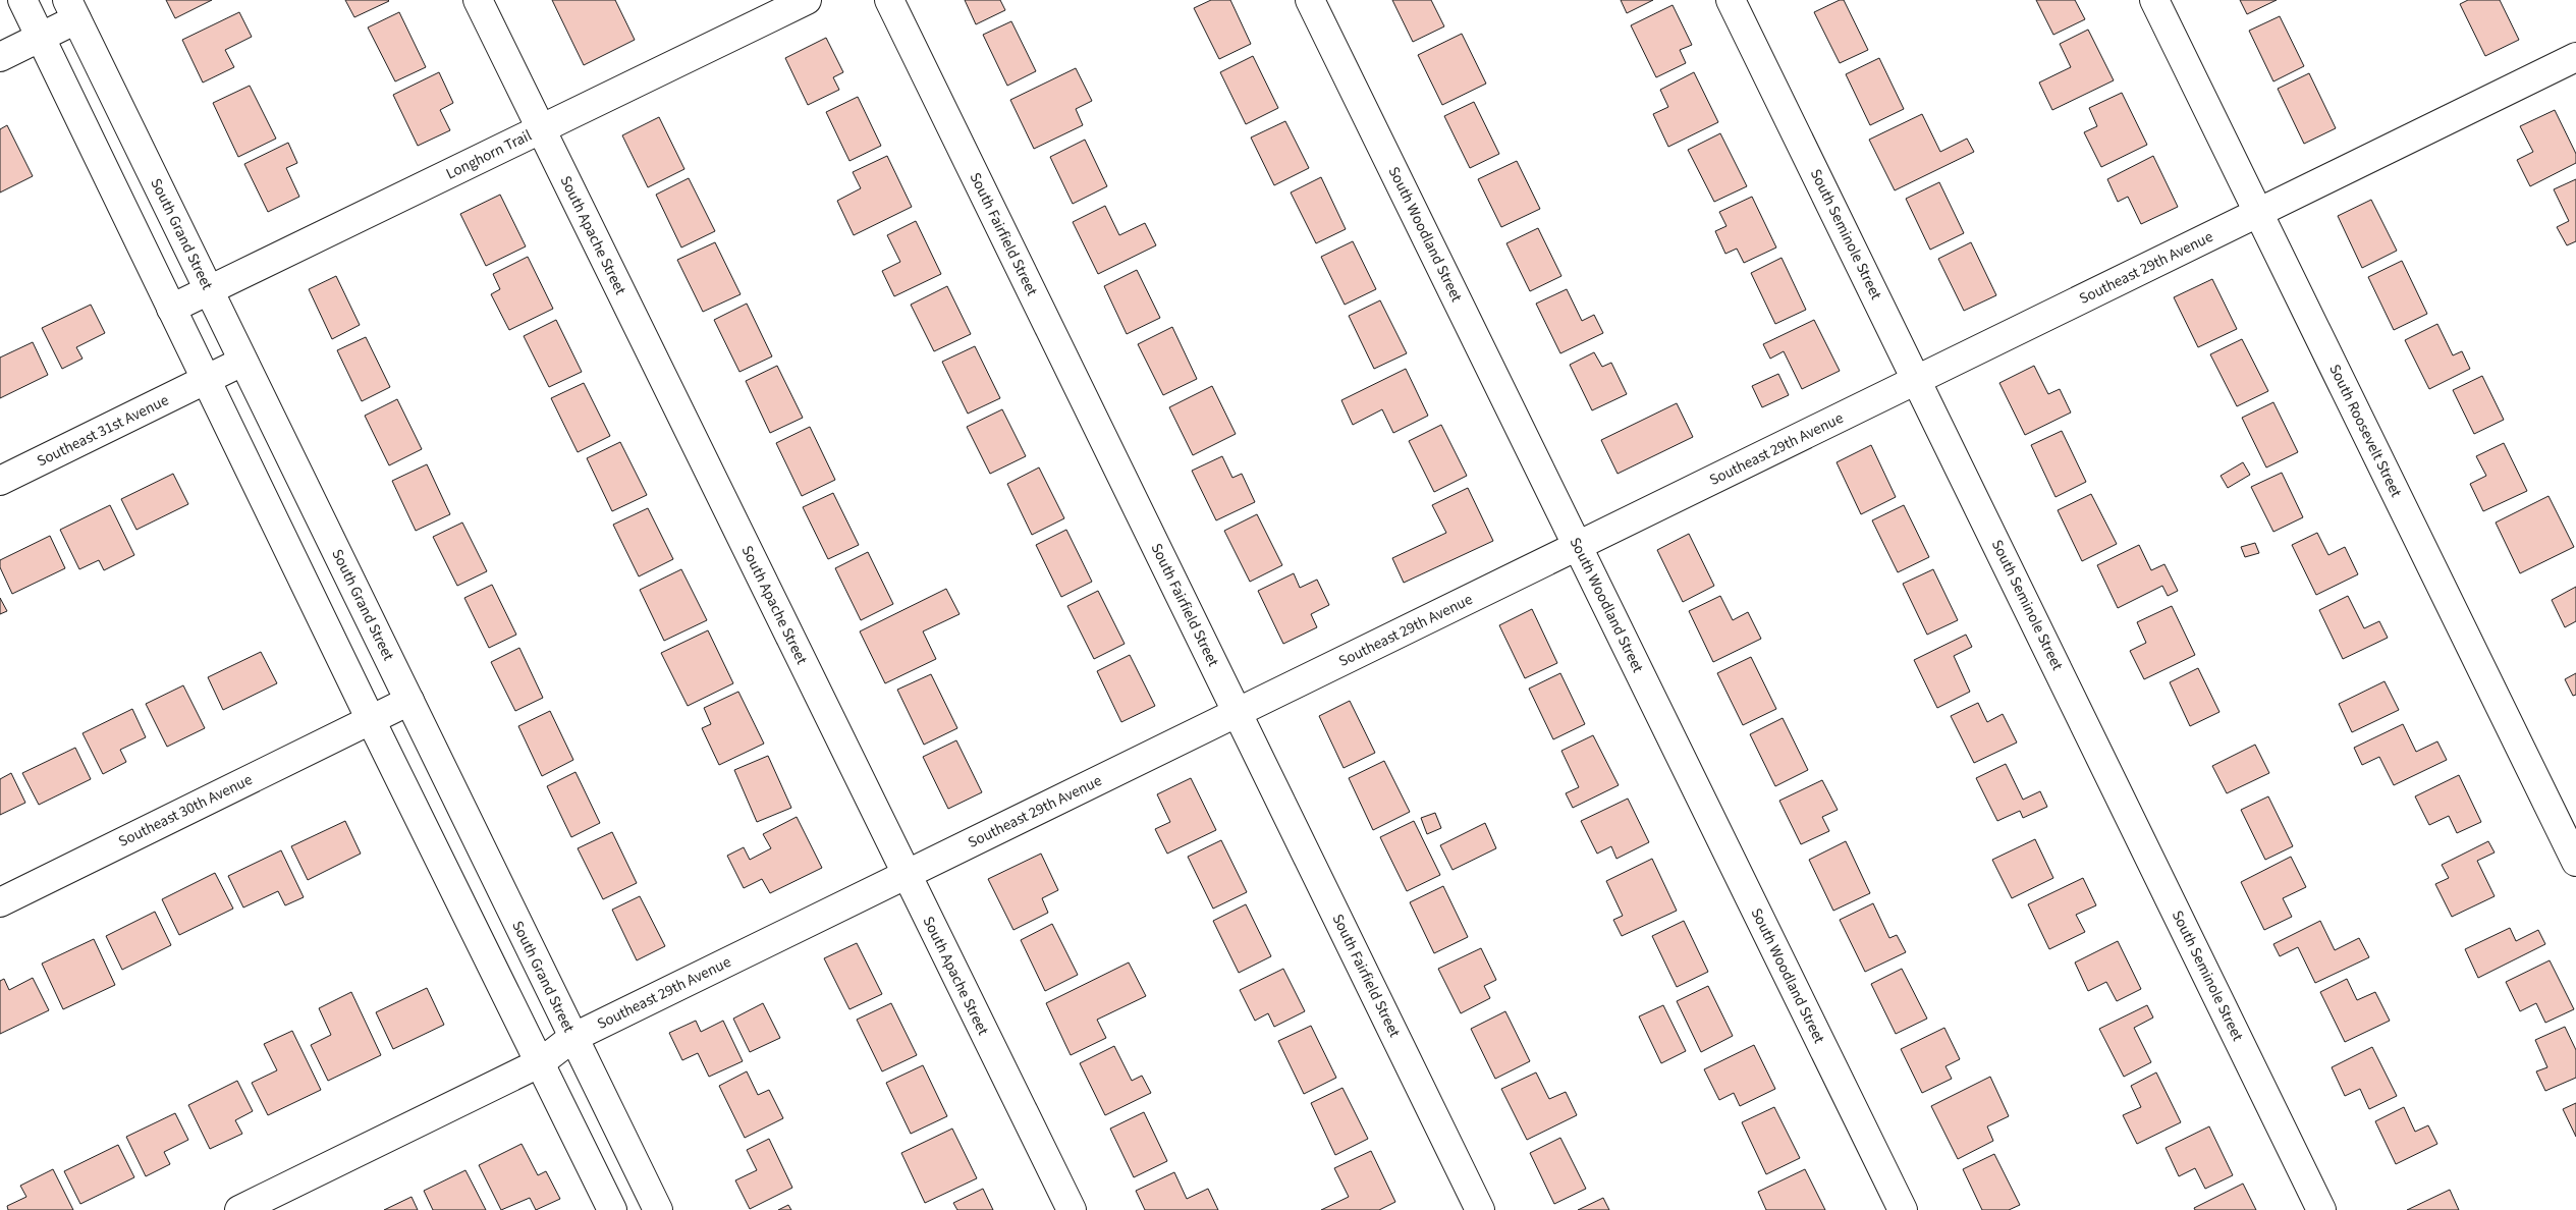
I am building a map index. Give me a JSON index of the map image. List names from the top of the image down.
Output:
{
  "streets": {
    "street": [
      "Longhorn Trail",
      "South Grand Street",
      "South Fairfield Street",
      "South Woodland Street",
      "South Seminole Street",
      "South Apache Street",
      "Southeast 29th Avenue",
      "Southeast 31st Avenue",
      "South Roosevelt Street",
      "Southeast 30th Avenue"
    ]
  },
  "crossings": [
    ["Longhorn Trail", "South Grand Street"],
    ["Longhorn Trail", "South Apache Street"],
    ["South Grand Street", "Southeast 29th Avenue"],
    ["South Grand Street", "Southeast 31st Avenue"],
    ["South Grand Street", "Southeast 30th Avenue"],
    ["South Fairfield Street", "Southeast 29th Avenue"],
    ["South Woodland Street", "Southeast 29th Avenue"],
    ["South Seminole Street", "Southeast 29th Avenue"],
    ["South Apache Street", "Southeast 29th Avenue"],
    ["Southeast 29th Avenue", "South Roosevelt Street"]
  ]
}
